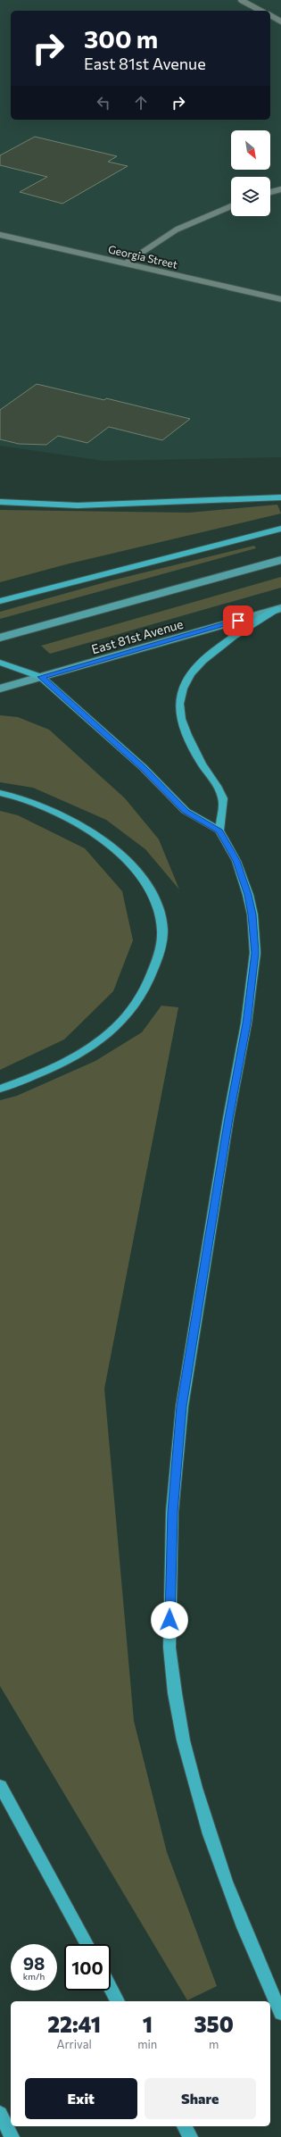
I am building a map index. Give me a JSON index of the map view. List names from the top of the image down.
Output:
{
  "streets": {
    "main road": ["East 81st Avenue"],
    "street": ["Georgia Street"]
  },
  "north": "bottom right",
  "page": {
    "turn": ["300 m", "East 81st Avenue"],
    "speed": "98 km/h",
    "limit": "100",
    "eta": [
      "22:41",
      "Arrival",
      "1",
      "min",
      "350",
      "m"
    ],
    "buttons": ["Exit", "Share"]
  }
}
